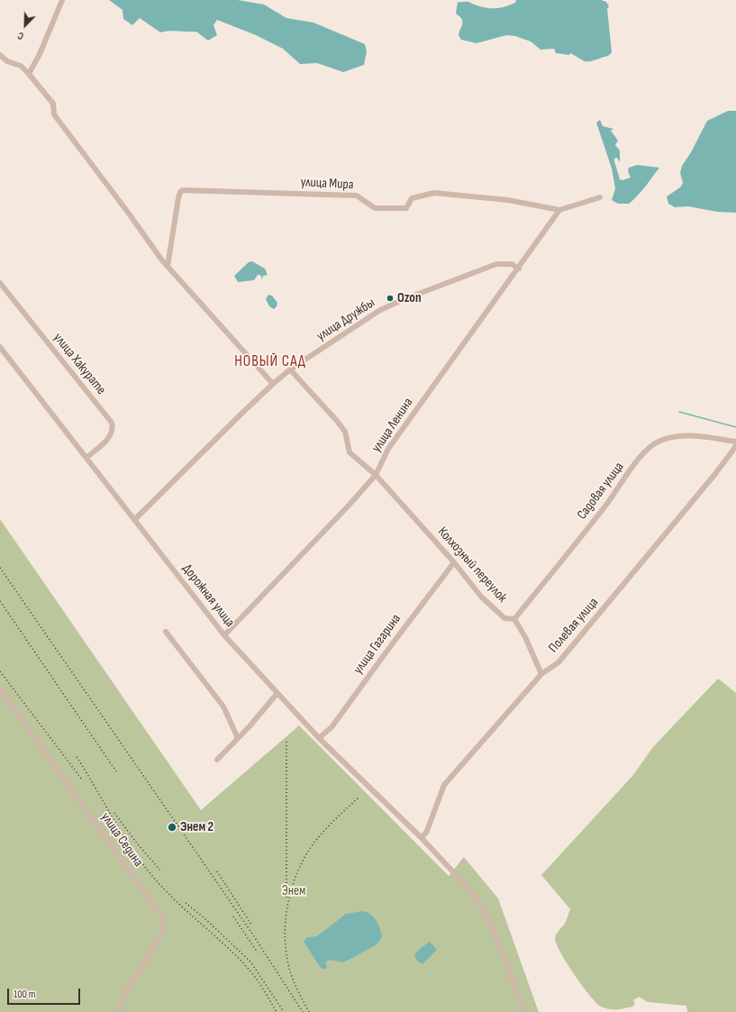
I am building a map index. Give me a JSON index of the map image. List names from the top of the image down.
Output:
{
  "streets": {
    "street": [
      "улица Мира",
      "улица Дружбы",
      "улица Хакурате",
      "улица Ленина",
      "Садовая улица",
      "Колхозный переулок",
      "Дорожная улица",
      "Полевая улица",
      "улица Гагарина",
      "улица Седина"
    ]
  },
  "crossings": [
    ["улица Мира", "улица Ленина"],
    ["улица Дружбы", "улица Ленина"],
    ["улица Дружбы", "Дорожная улица"],
    ["улица Хакурате", "Дорожная улица"],
    ["улица Ленина", "Колхозный переулок"],
    ["улица Ленина", "Дорожная улица"],
    ["Садовая улица", "Колхозный переулок"],
    ["Колхозный переулок", "улица Гагарина"],
    ["Дорожная улица", "Полевая улица"],
    ["Дорожная улица", "улица Гагарина"]
  ],
  "districts": ["НОВЫЙ САД"],
  "parks": ["Энем"],
  "places": ["Ozon", "Энем 2"],
  "scale_bar": "100 m",
  "north": "bottom left"
}
